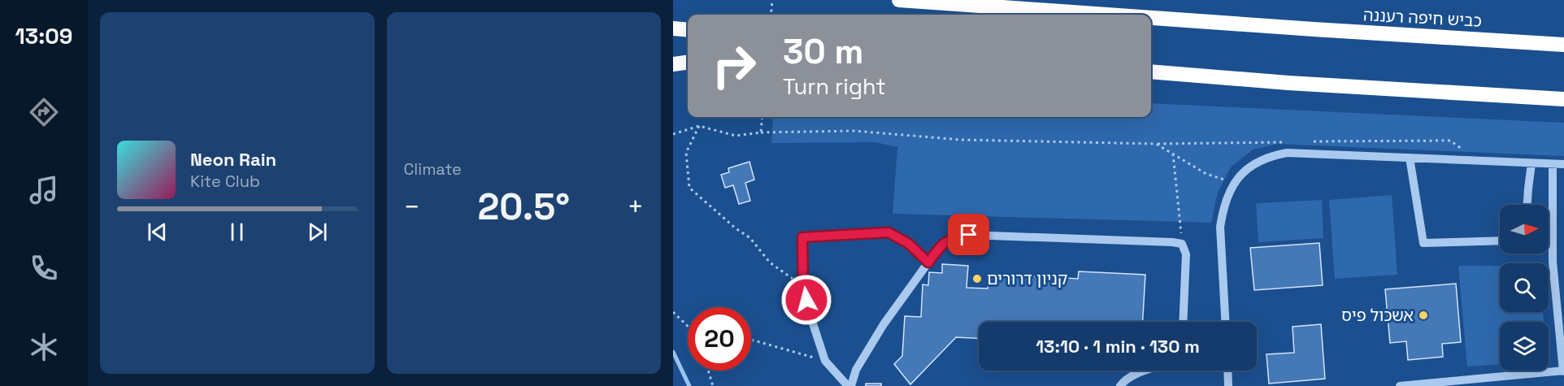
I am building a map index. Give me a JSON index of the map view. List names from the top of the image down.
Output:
{
  "streets": {
    "highway": ["כביש חיפה רעננה"]
  },
  "places": ["קניון דרורים", "אשכול פיס"],
  "north": "right",
  "page": {
    "tabs": "13:09",
    "tile": "Climate",
    "turn": ["30 m", "Turn right"],
    "song": ["Neon Rain", "Kite Club"],
    "heat": ["−", "20.5°", "+"],
    "limit": "20",
    "trip": "13:10 · 1 min · 130 m"
  }
}
